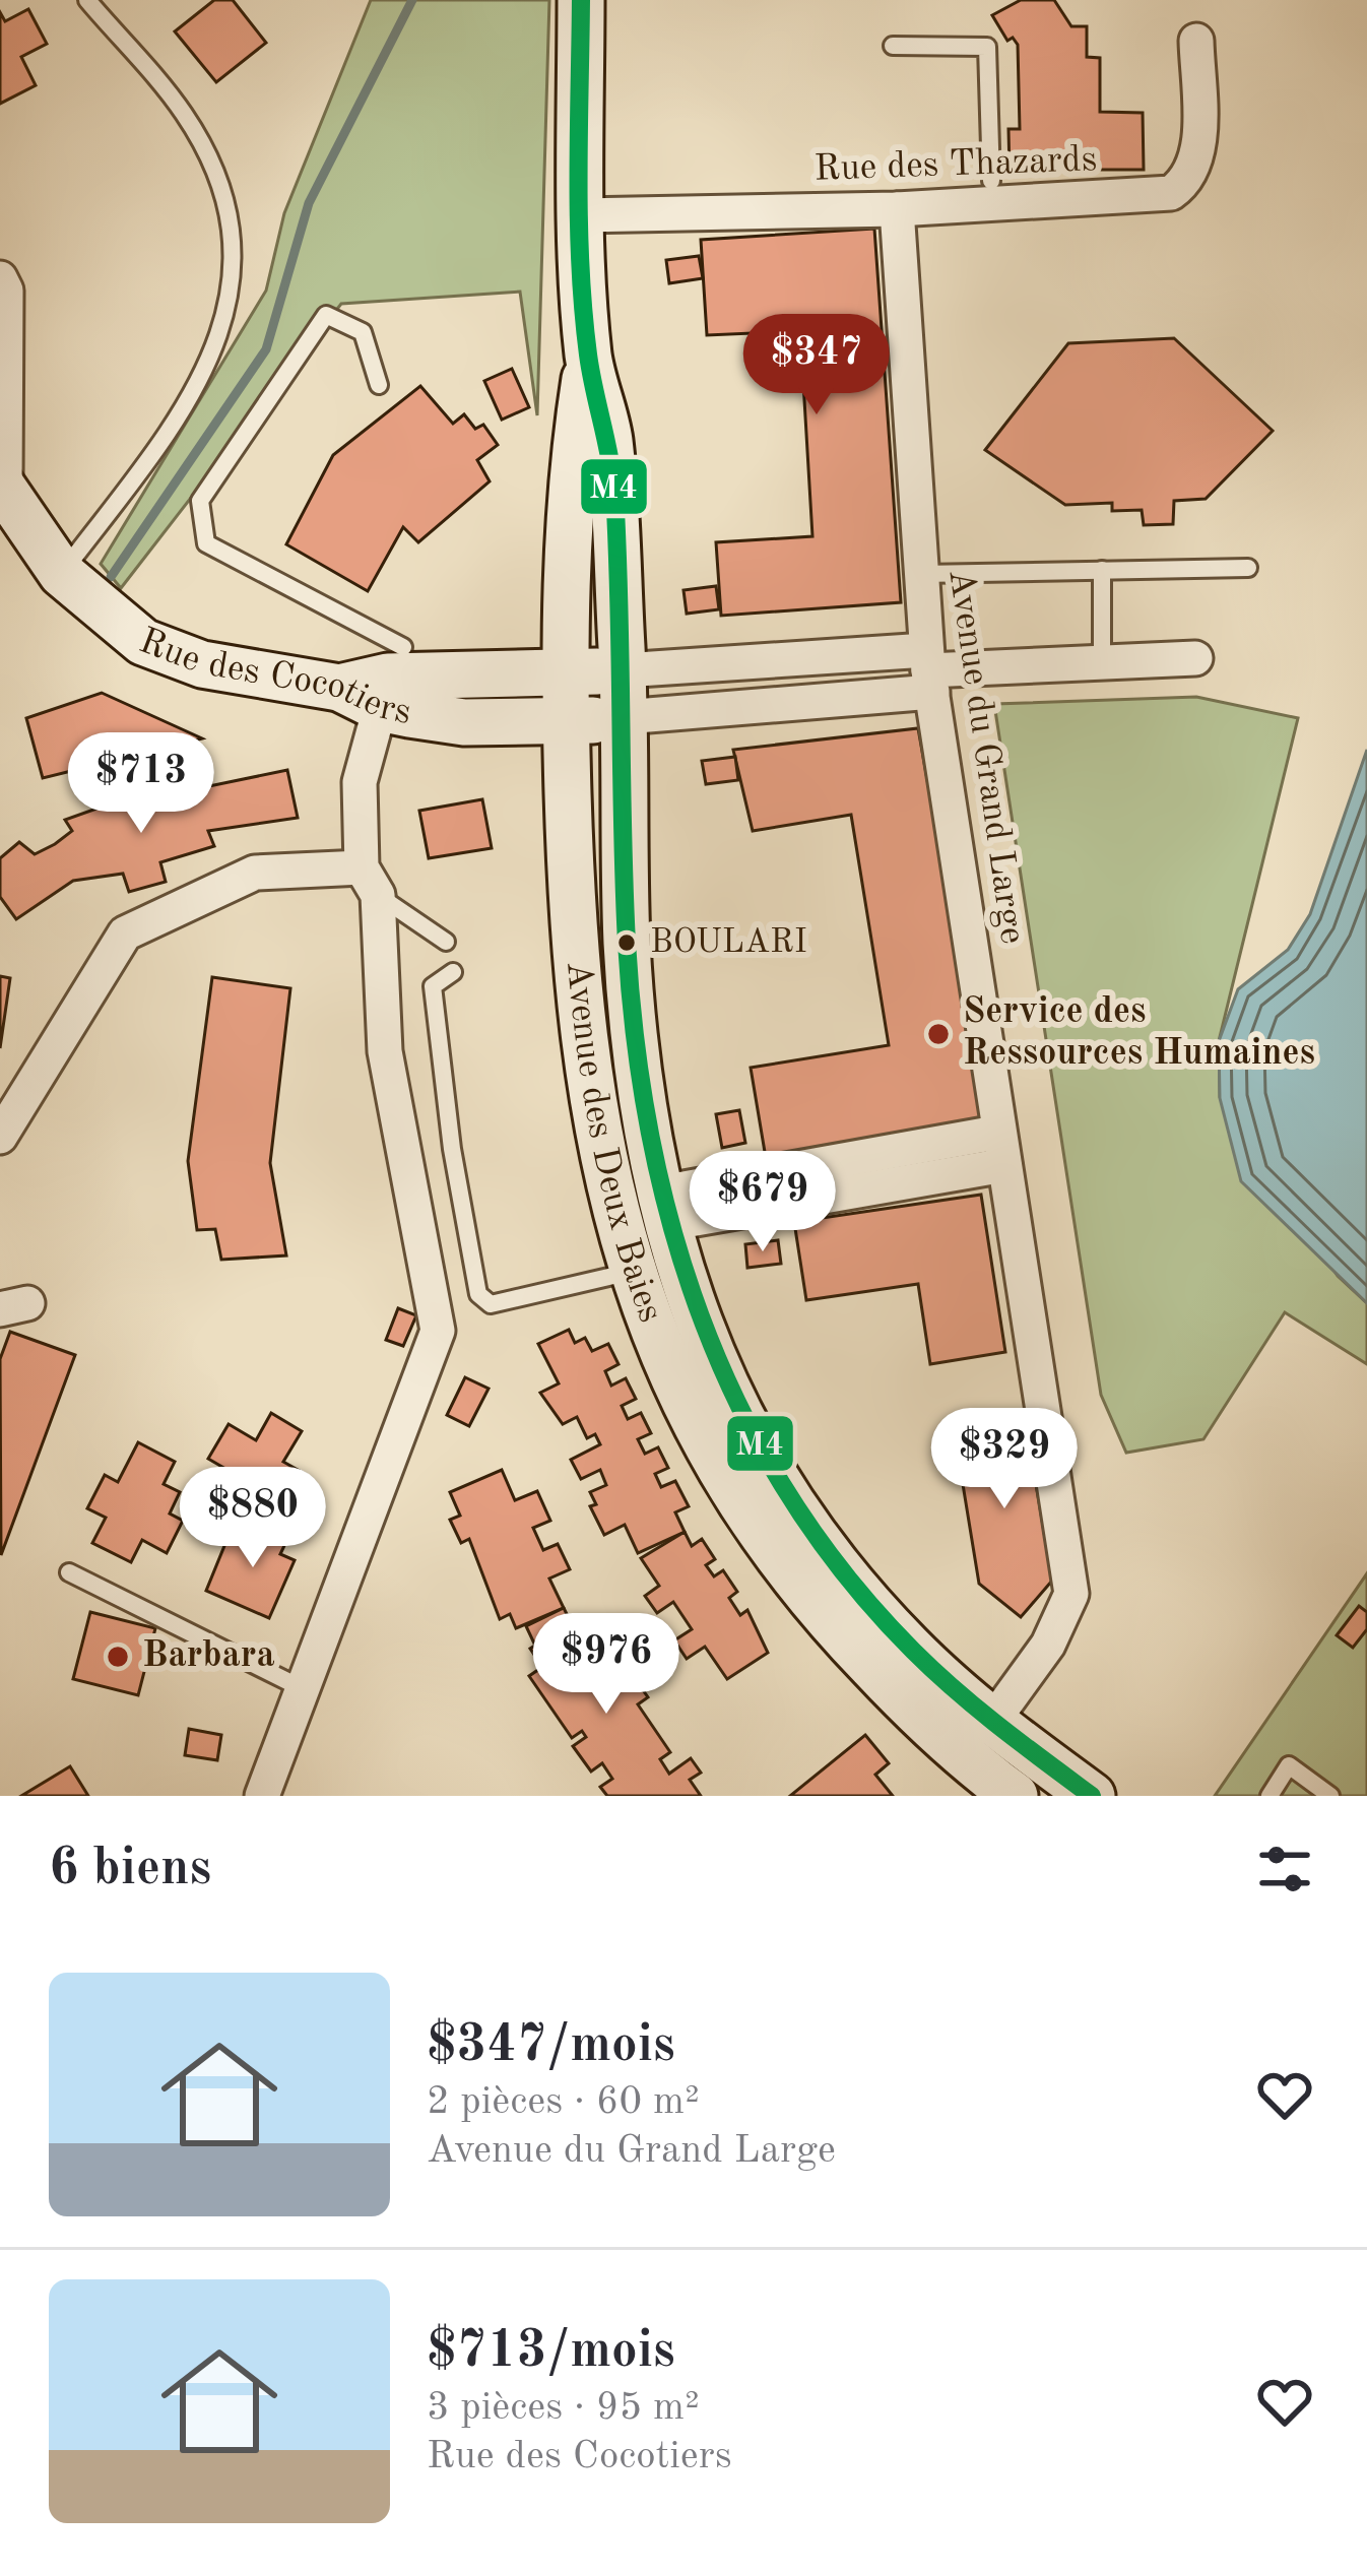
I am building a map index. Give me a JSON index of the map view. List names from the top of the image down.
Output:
{
  "streets": {
    "main road": ["Rue des Cocotiers", "Avenue des Deux Baies"],
    "street": ["Rue des Thazards", "Avenue du Grand Large"]
  },
  "crossings": [
    ["Rue des Thazards", "Avenue du Grand Large"],
    ["Rue des Thazards", "Avenue des Deux Baies"],
    ["Rue des Cocotiers", "Avenue des Deux Baies"],
    ["Avenue du Grand Large", "Avenue des Deux Baies"]
  ],
  "places": ["BOULARI", "Service des Ressources Humaines", "Barbara"],
  "lines": ["transit line M4"],
  "page": {
    "price": [
      "$347",
      "$713",
      "$679",
      "$329",
      "$880",
      "$976"
    ],
    "heading": "6 biens",
    "list": [
      {
        "name": "$347/mois",
        "note": "2 pièces · 60 m² · Avenue du Grand Large"
      },
      {
        "name": "$713/mois",
        "note": "3 pièces · 95 m² · Rue des Cocotiers"
      }
    ]
  }
}
